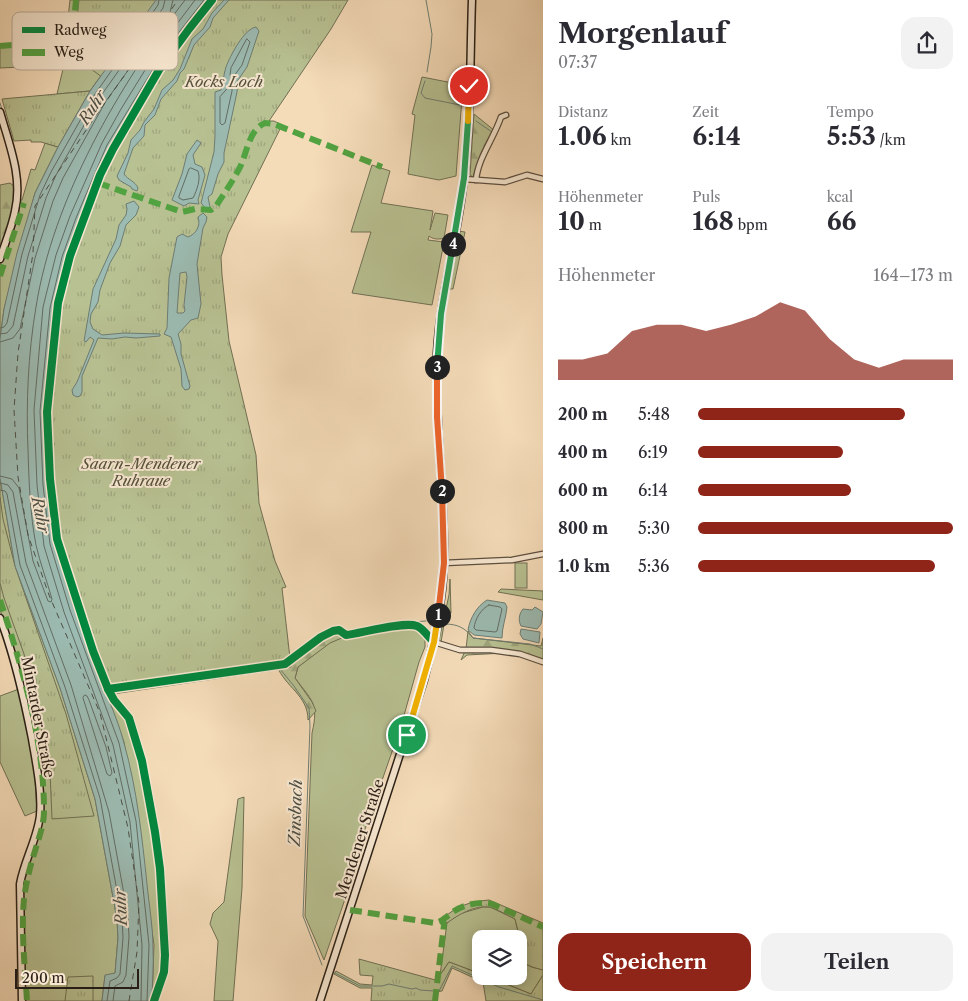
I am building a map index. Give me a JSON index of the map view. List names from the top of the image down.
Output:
{
  "streets": {
    "main road": ["Mintarder Straße", "Mendener Straße"]
  },
  "water": ["Ruhr", "Zinsbach"],
  "parks": ["Kocks Loch", "Saarn-Mendener Ruhraue"],
  "legend": ["Radweg", "Weg"],
  "scale_bar": "200 m",
  "page": {
    "heading": ["Morgenlauf", "07:37"],
    "stats": [
      ["Distanz", "1.06 km"],
      ["Zeit", "6:14"],
      ["Tempo", "5:53 /km"],
      ["Höhenmeter", "10 m"],
      ["Puls", "168 bpm"],
      ["kcal", "66"]
    ],
    "pins": [
      "4",
      "3",
      "2",
      "1"
    ],
    "chart": ["Höhenmeter", "164–173 m"],
    "list": [
      {
        "name": "200 m",
        "note": "5:48"
      },
      {
        "name": "400 m",
        "note": "6:19"
      },
      {
        "name": "600 m",
        "note": "6:14"
      },
      {
        "name": "800 m",
        "note": "5:30"
      },
      {
        "name": "1.0 km",
        "note": "5:36"
      }
    ],
    "buttons": ["Speichern", "Teilen"],
    "scale": "200 m"
  }
}
